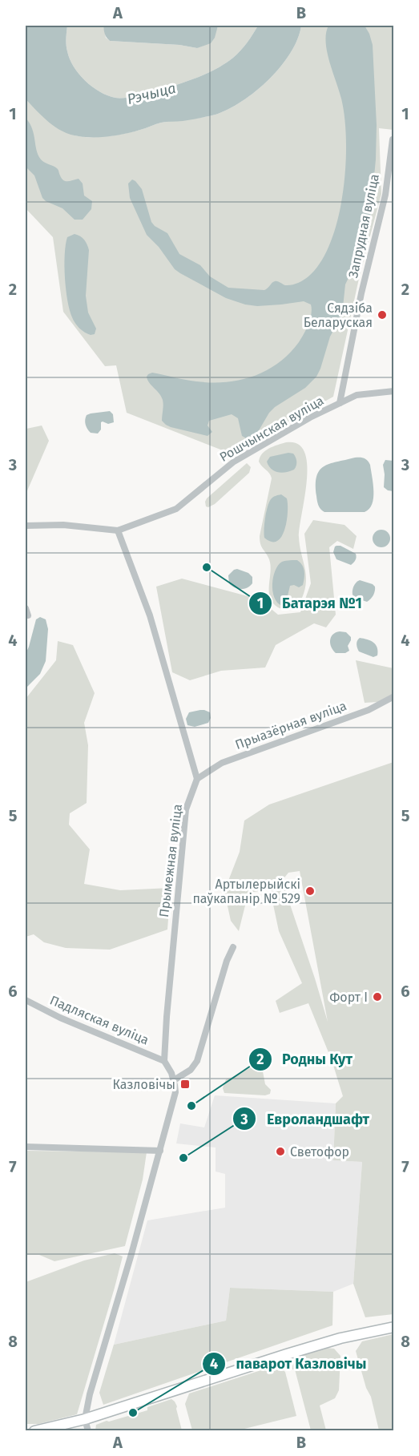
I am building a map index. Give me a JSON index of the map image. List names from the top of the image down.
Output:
{
  "streets": {
    "street": [
      "Запрудная вуліца",
      "Рошчынская вуліца",
      "Прыазёрная вуліца",
      "Прымежная вуліца",
      "Падляская вуліца"
    ]
  },
  "crossings": [
    ["Запрудная вуліца", "Рошчынская вуліца"],
    ["Прыазёрная вуліца", "Прымежная вуліца"],
    ["Прымежная вуліца", "Падляская вуліца"]
  ],
  "water": ["Рэчыца"],
  "places": {
    "other": [
      "Сядзіба Беларуская",
      "Батарэя №1",
      "Артылерыйскі паўкапанір № 529",
      "Форт I",
      "Родны Кут",
      "Светофор",
      "Евроландшафт",
      "паварот Казловічы"
    ],
    "transit": ["Казловічы"]
  },
  "grid": {
    "columns": ["A", "B"],
    "rows": [
      "1",
      "2",
      "3",
      "4",
      "5",
      "6",
      "7",
      "8"
    ]
  }
}
